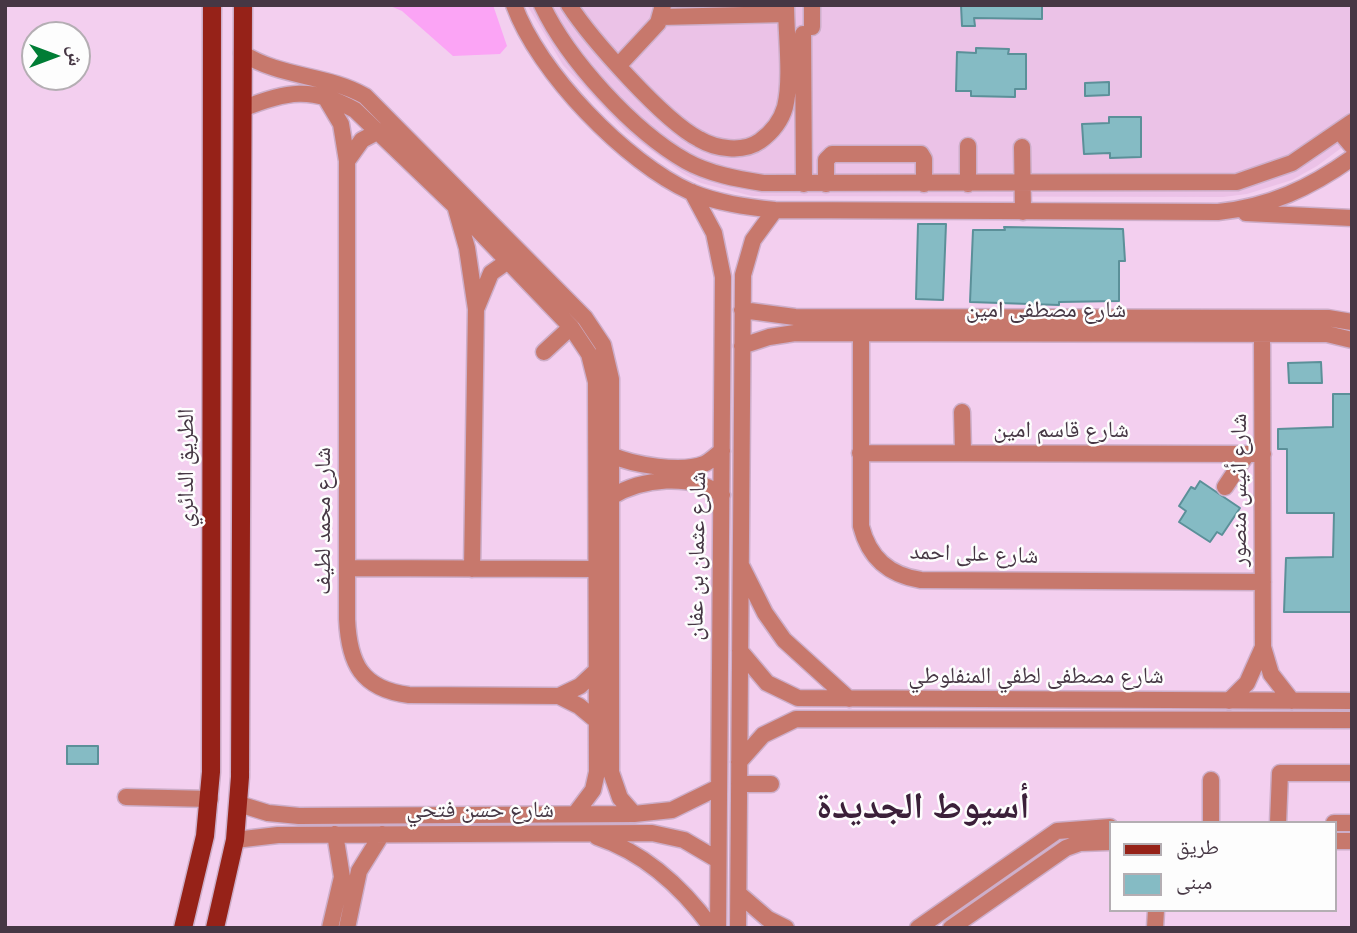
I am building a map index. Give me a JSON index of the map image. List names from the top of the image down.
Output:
{
  "streets": {
    "main road": ["الطريق الدائري"],
    "street": [
      "شارع مصطفى امين",
      "شارع قاسم امين",
      "شارع أنيس منصور",
      "شارع محمد لطيف",
      "شارع على احمد",
      "شارع عثمان بن عفان",
      "شارع مصطفى لطفي المنفلوطي",
      "شارع حسن فتحي"
    ]
  },
  "crossings": [
    ["شارع مصطفى امين", "شارع أنيس منصور"],
    ["شارع مصطفى امين", "شارع على احمد"],
    ["شارع مصطفى امين", "شارع عثمان بن عفان"],
    ["شارع قاسم امين", "شارع أنيس منصور"],
    ["شارع قاسم امين", "شارع على احمد"],
    ["شارع أنيس منصور", "شارع على احمد"],
    ["شارع أنيس منصور", "شارع مصطفى لطفي المنفلوطي"],
    ["شارع عثمان بن عفان", "شارع مصطفى لطفي المنفلوطي"],
    ["شارع عثمان بن عفان", "شارع حسن فتحي"]
  ],
  "districts": ["أسيوط الجديدة"],
  "legend": ["طريق", "مبنى"],
  "north": "right"
}
